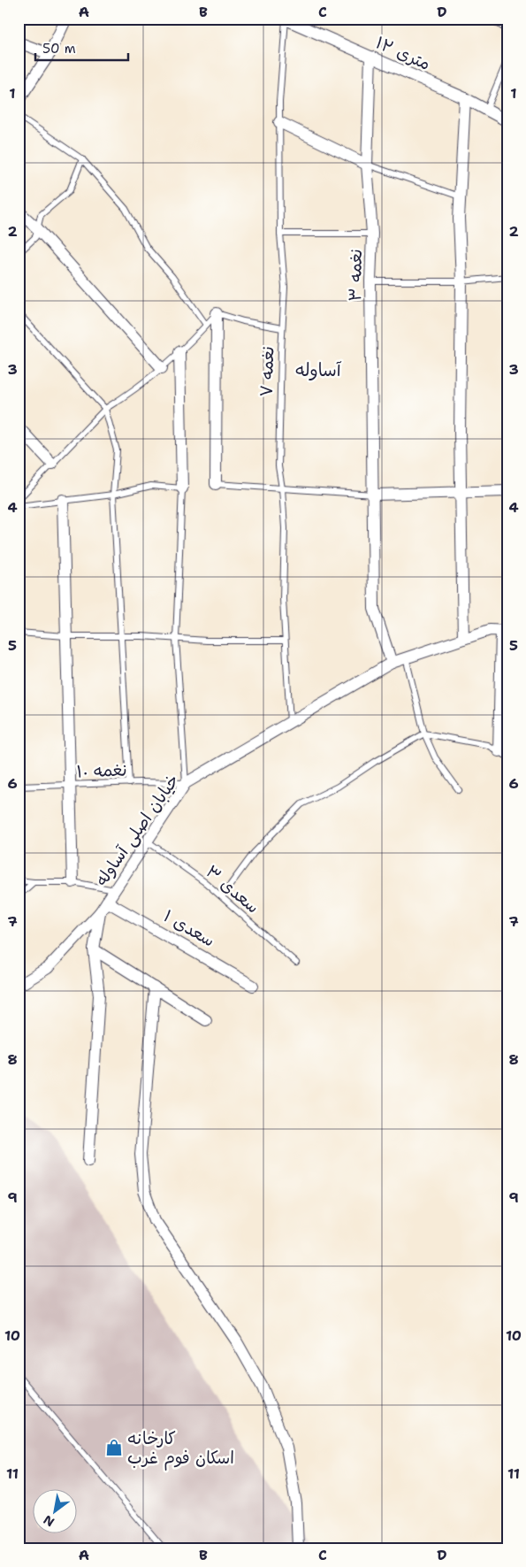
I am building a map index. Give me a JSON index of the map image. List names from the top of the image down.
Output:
{
  "streets": {
    "street": [
      "۱۲ متری",
      "نغمه ۳",
      "خیابان اصلی آساوله",
      "سعدی ۱"
    ],
    "lane": ["نغمه ۷", "نغمه ۱۰", "سعدی ۳"]
  },
  "crossings": [
    ["۱۲ متری", "نغمه ۳"],
    ["۱۲ متری", "نغمه ۷"],
    ["نغمه ۷", "خیابان اصلی آساوله"],
    ["نغمه ۱۰", "خیابان اصلی آساوله"],
    ["خیابان اصلی آساوله", "سعدی ۳"],
    ["خیابان اصلی آساوله", "سعدی ۱"]
  ],
  "districts": ["آساوله"],
  "places": {
    "shop": ["کارخانه اسکان فوم غرب"]
  },
  "scale_bar": "50 m",
  "north": "bottom left",
  "grid": {
    "columns": [
      "A",
      "B",
      "C",
      "D"
    ],
    "rows": [
      "1",
      "2",
      "3",
      "4",
      "5",
      "6",
      "7",
      "8",
      "9",
      "10",
      "11"
    ]
  }
}
